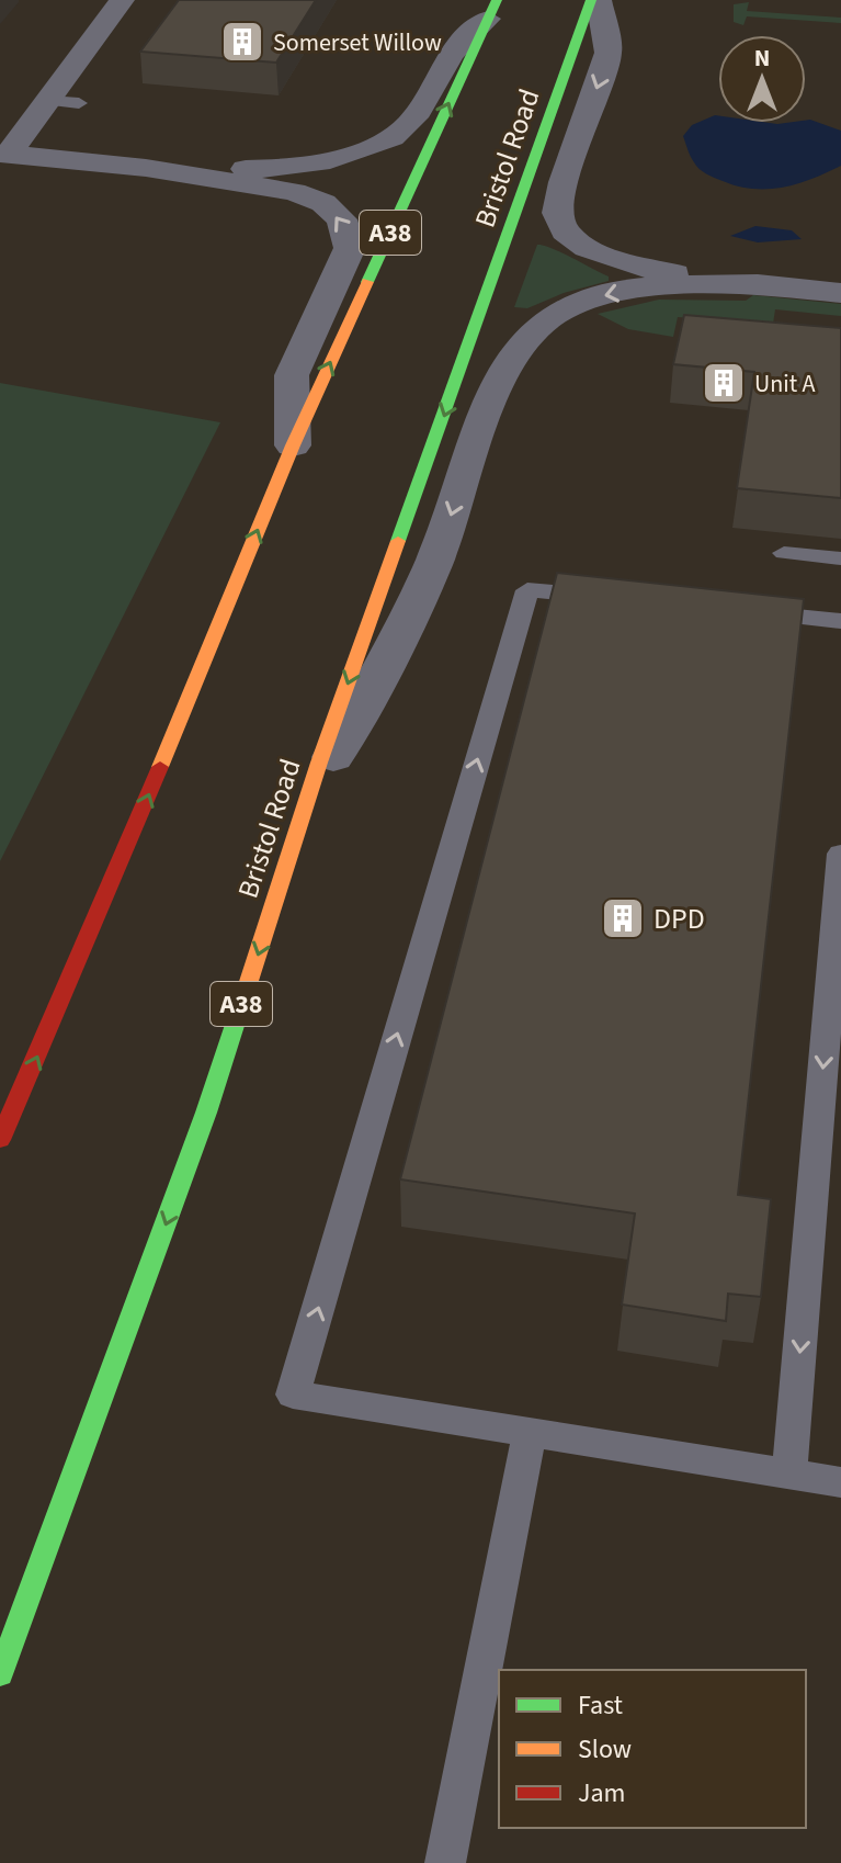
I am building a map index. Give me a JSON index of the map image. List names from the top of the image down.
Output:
{
  "streets": {
    "main road": ["Bristol Road", "A38"]
  },
  "places": {
    "building": ["Somerset Willow", "Unit A", "DPD"]
  },
  "legend": ["Fast", "Slow", "Jam"],
  "north": "top"
}
